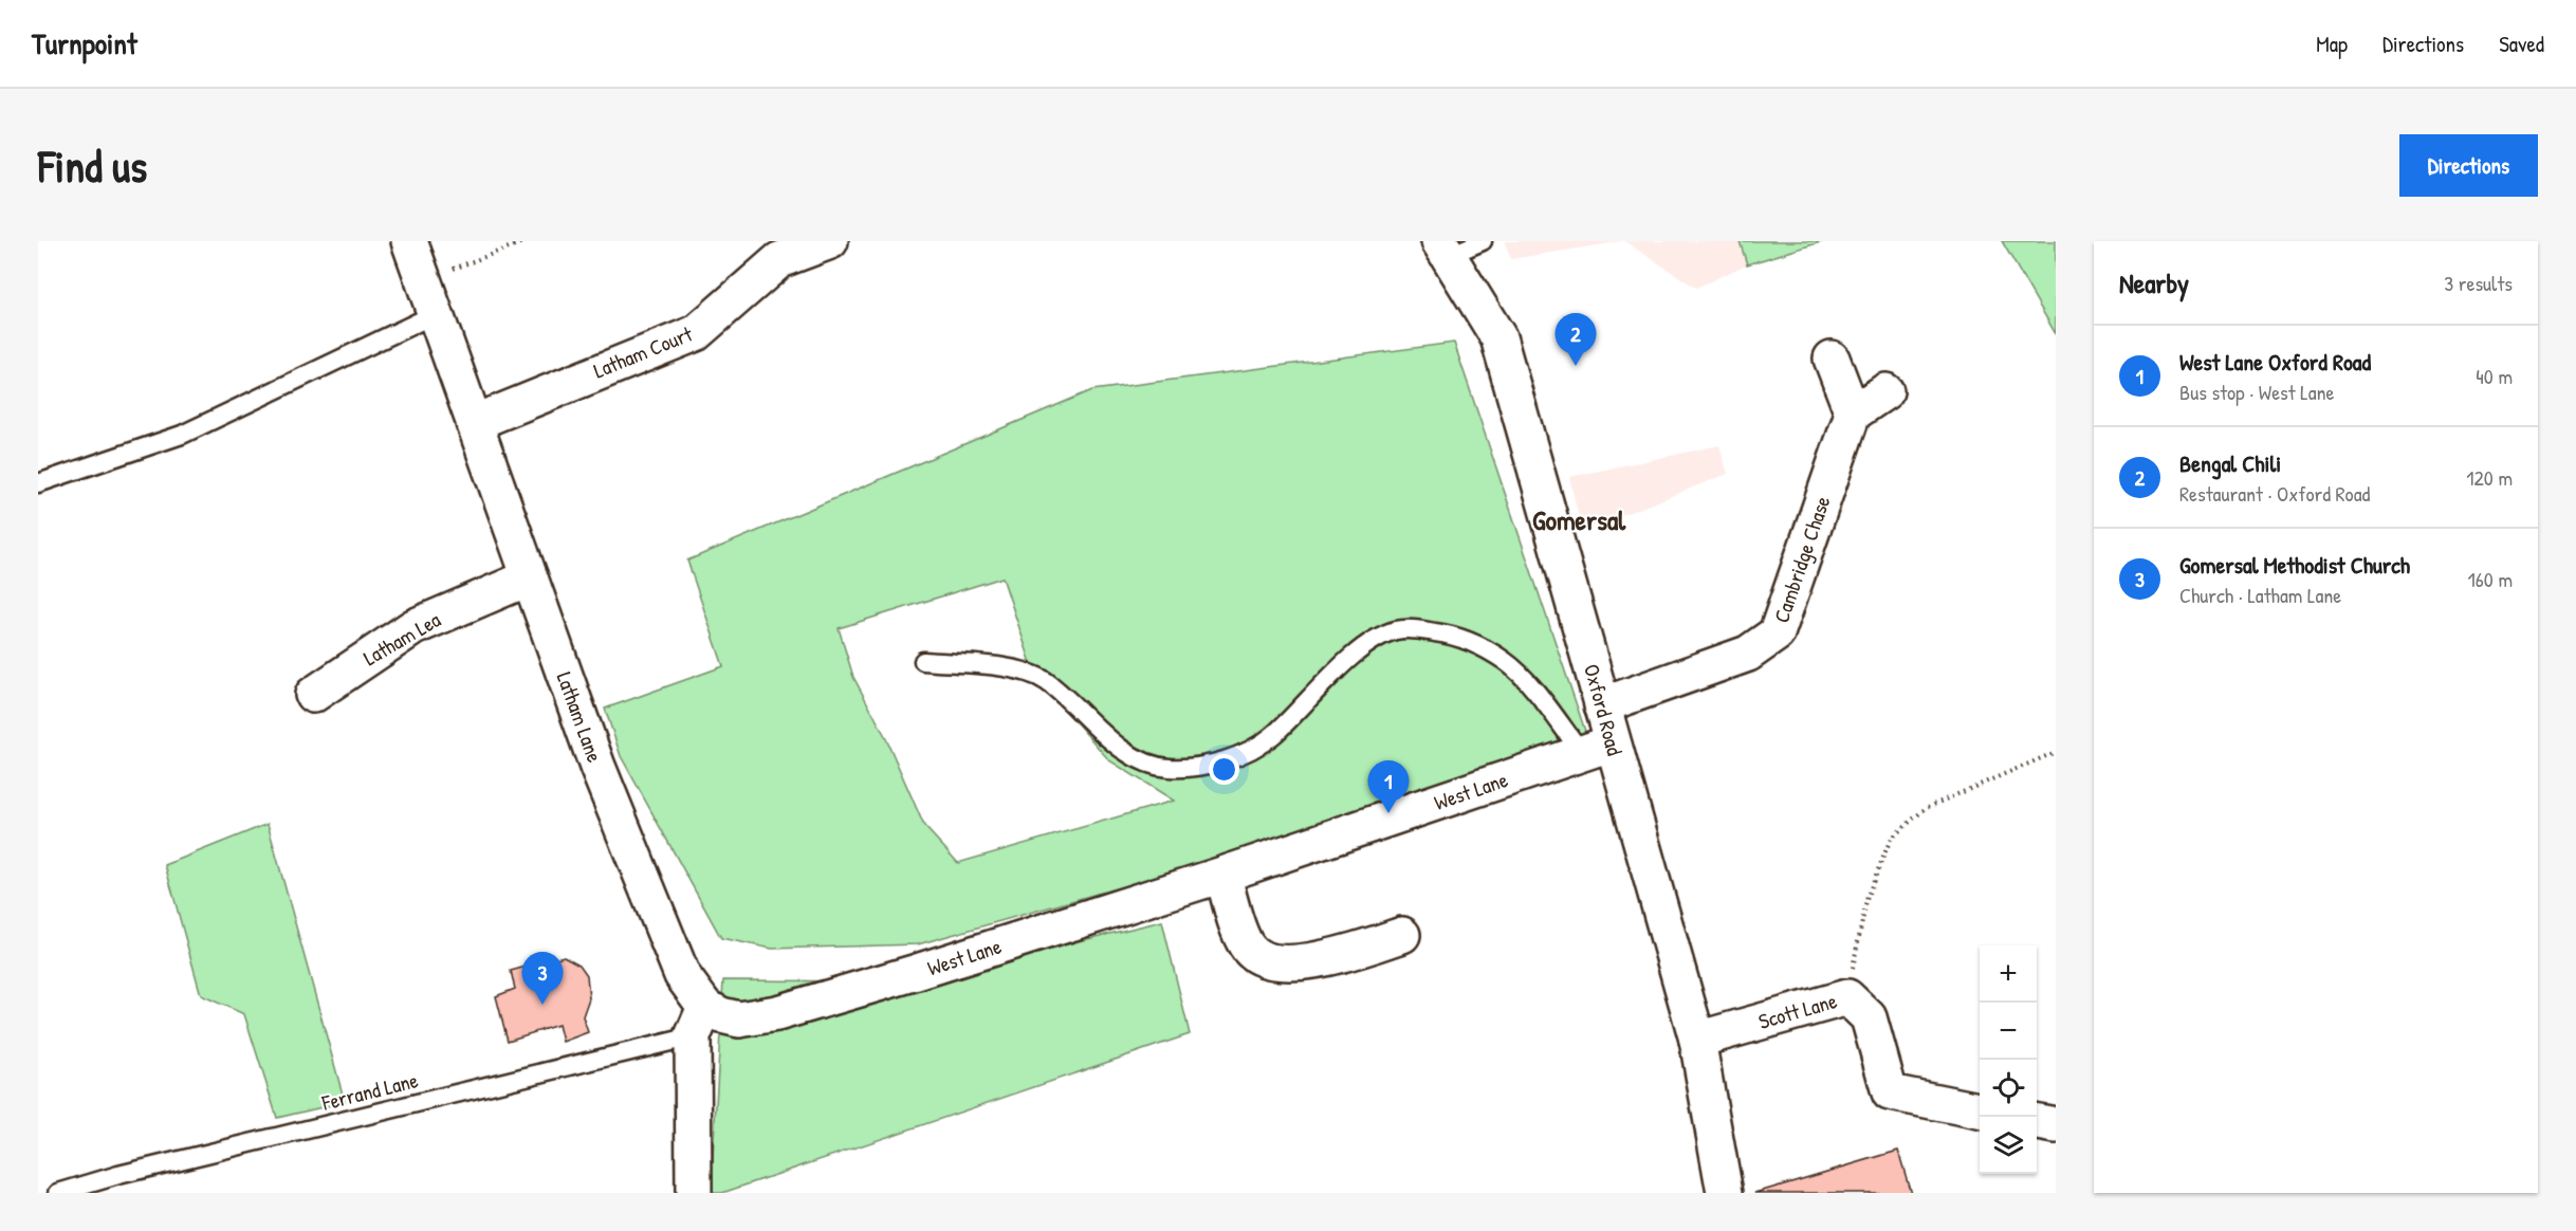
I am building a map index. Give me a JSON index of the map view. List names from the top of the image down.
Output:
{
  "streets": {
    "street": [
      "Latham Court",
      "Cambridge Chase",
      "Latham Lea",
      "Oxford Road",
      "Latham Lane",
      "West Lane",
      "Scott Lane"
    ],
    "lane": ["Ferrand Lane"]
  },
  "crossings": [
    ["Latham Court", "Latham Lane"],
    ["Cambridge Chase", "Oxford Road"],
    ["Latham Lea", "Latham Lane"],
    ["Oxford Road", "West Lane"],
    ["Oxford Road", "Scott Lane"],
    ["Latham Lane", "West Lane"],
    ["Latham Lane", "Ferrand Lane"],
    ["West Lane", "Ferrand Lane"]
  ],
  "districts": ["Gomersal"],
  "page": {
    "header": "Turnpoint",
    "nav": ["Map", "Directions", "Saved"],
    "buttons": "Directions",
    "title": "Find us",
    "heading": ["Nearby", "3 results"],
    "pins": ["2", "1", "3"],
    "list": [
      {
        "mark": "1",
        "name": "West Lane Oxford Road",
        "note": "Bus stop · West Lane",
        "value": "40 m"
      },
      {
        "mark": "2",
        "name": "Bengal Chili",
        "note": "Restaurant · Oxford Road",
        "value": "120 m"
      },
      {
        "mark": "3",
        "name": "Gomersal Methodist Church",
        "note": "Church · Latham Lane",
        "value": "160 m"
      }
    ],
    "map_buttons": ["+", "−"]
  }
}
